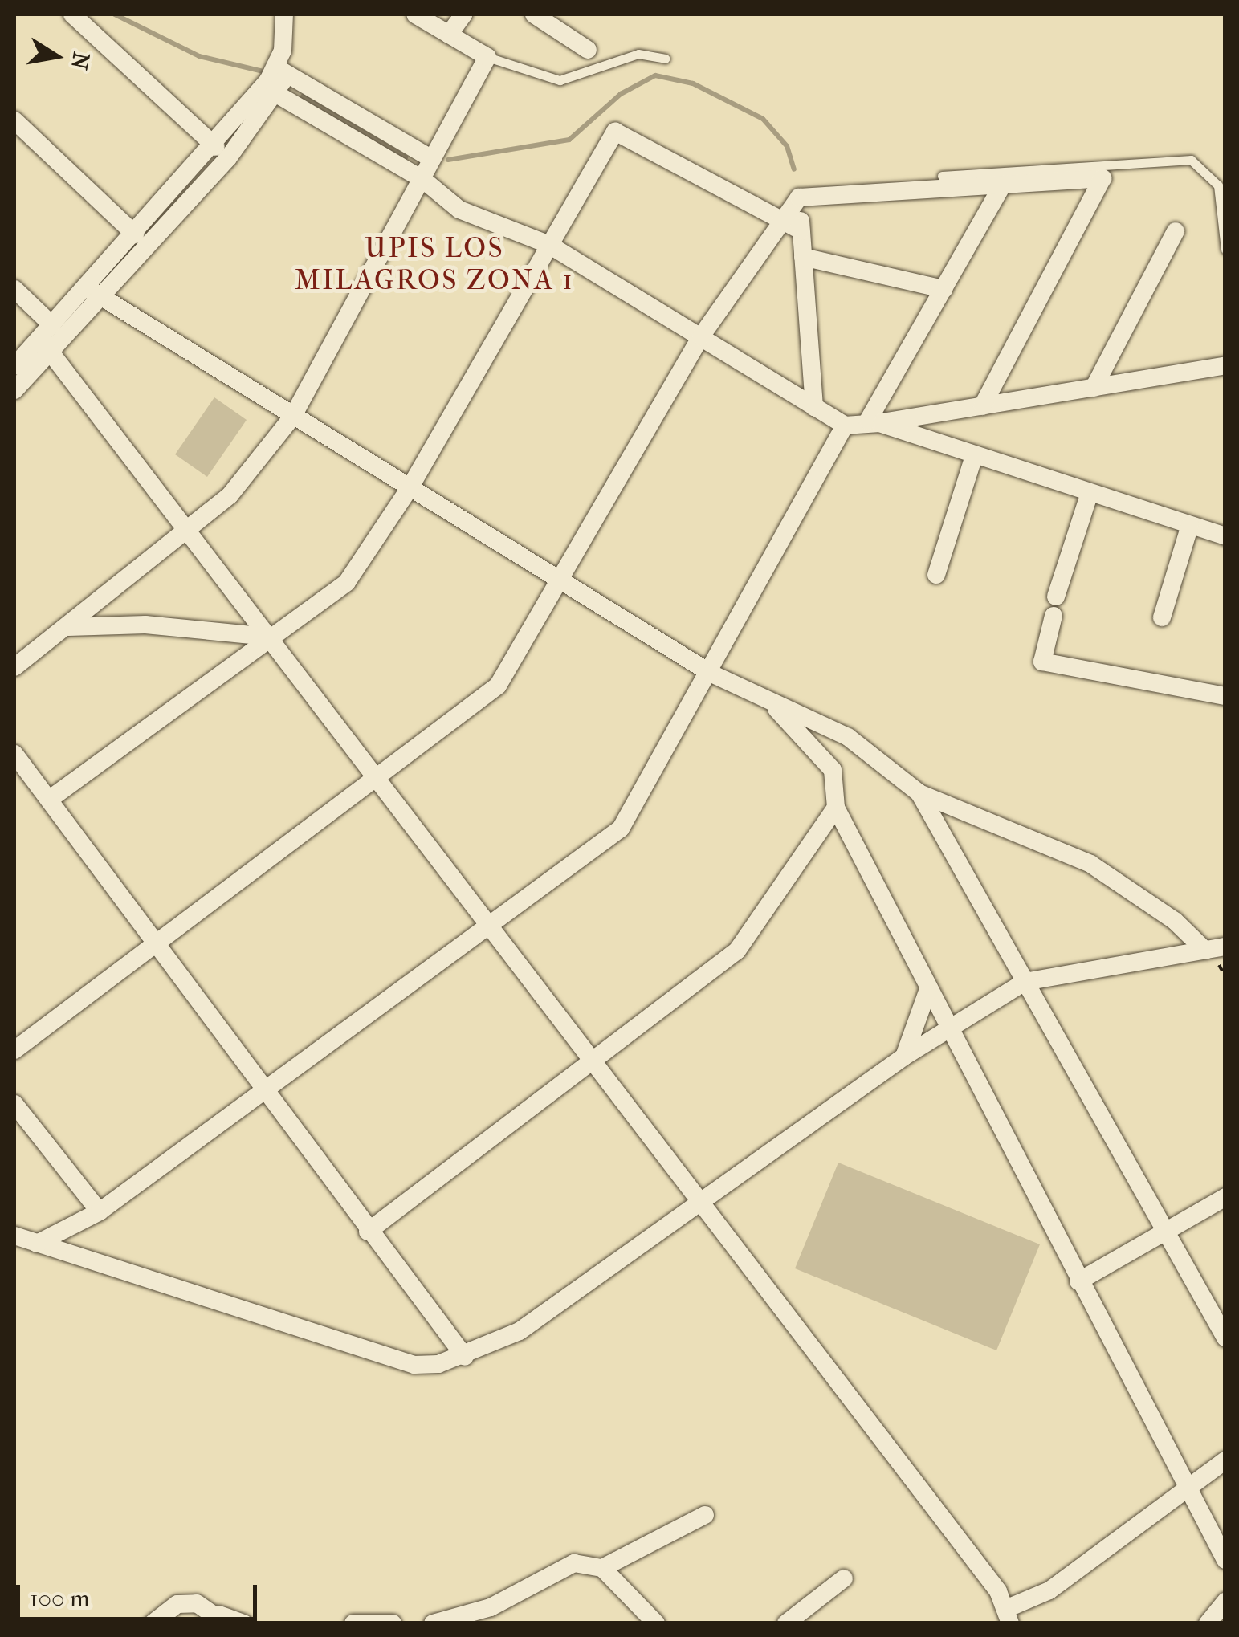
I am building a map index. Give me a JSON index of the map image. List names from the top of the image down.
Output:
{
  "districts": ["UPIS LOS MILAGROS ZONA 1"],
  "scale_bar": "100 m",
  "north": "right"
}
